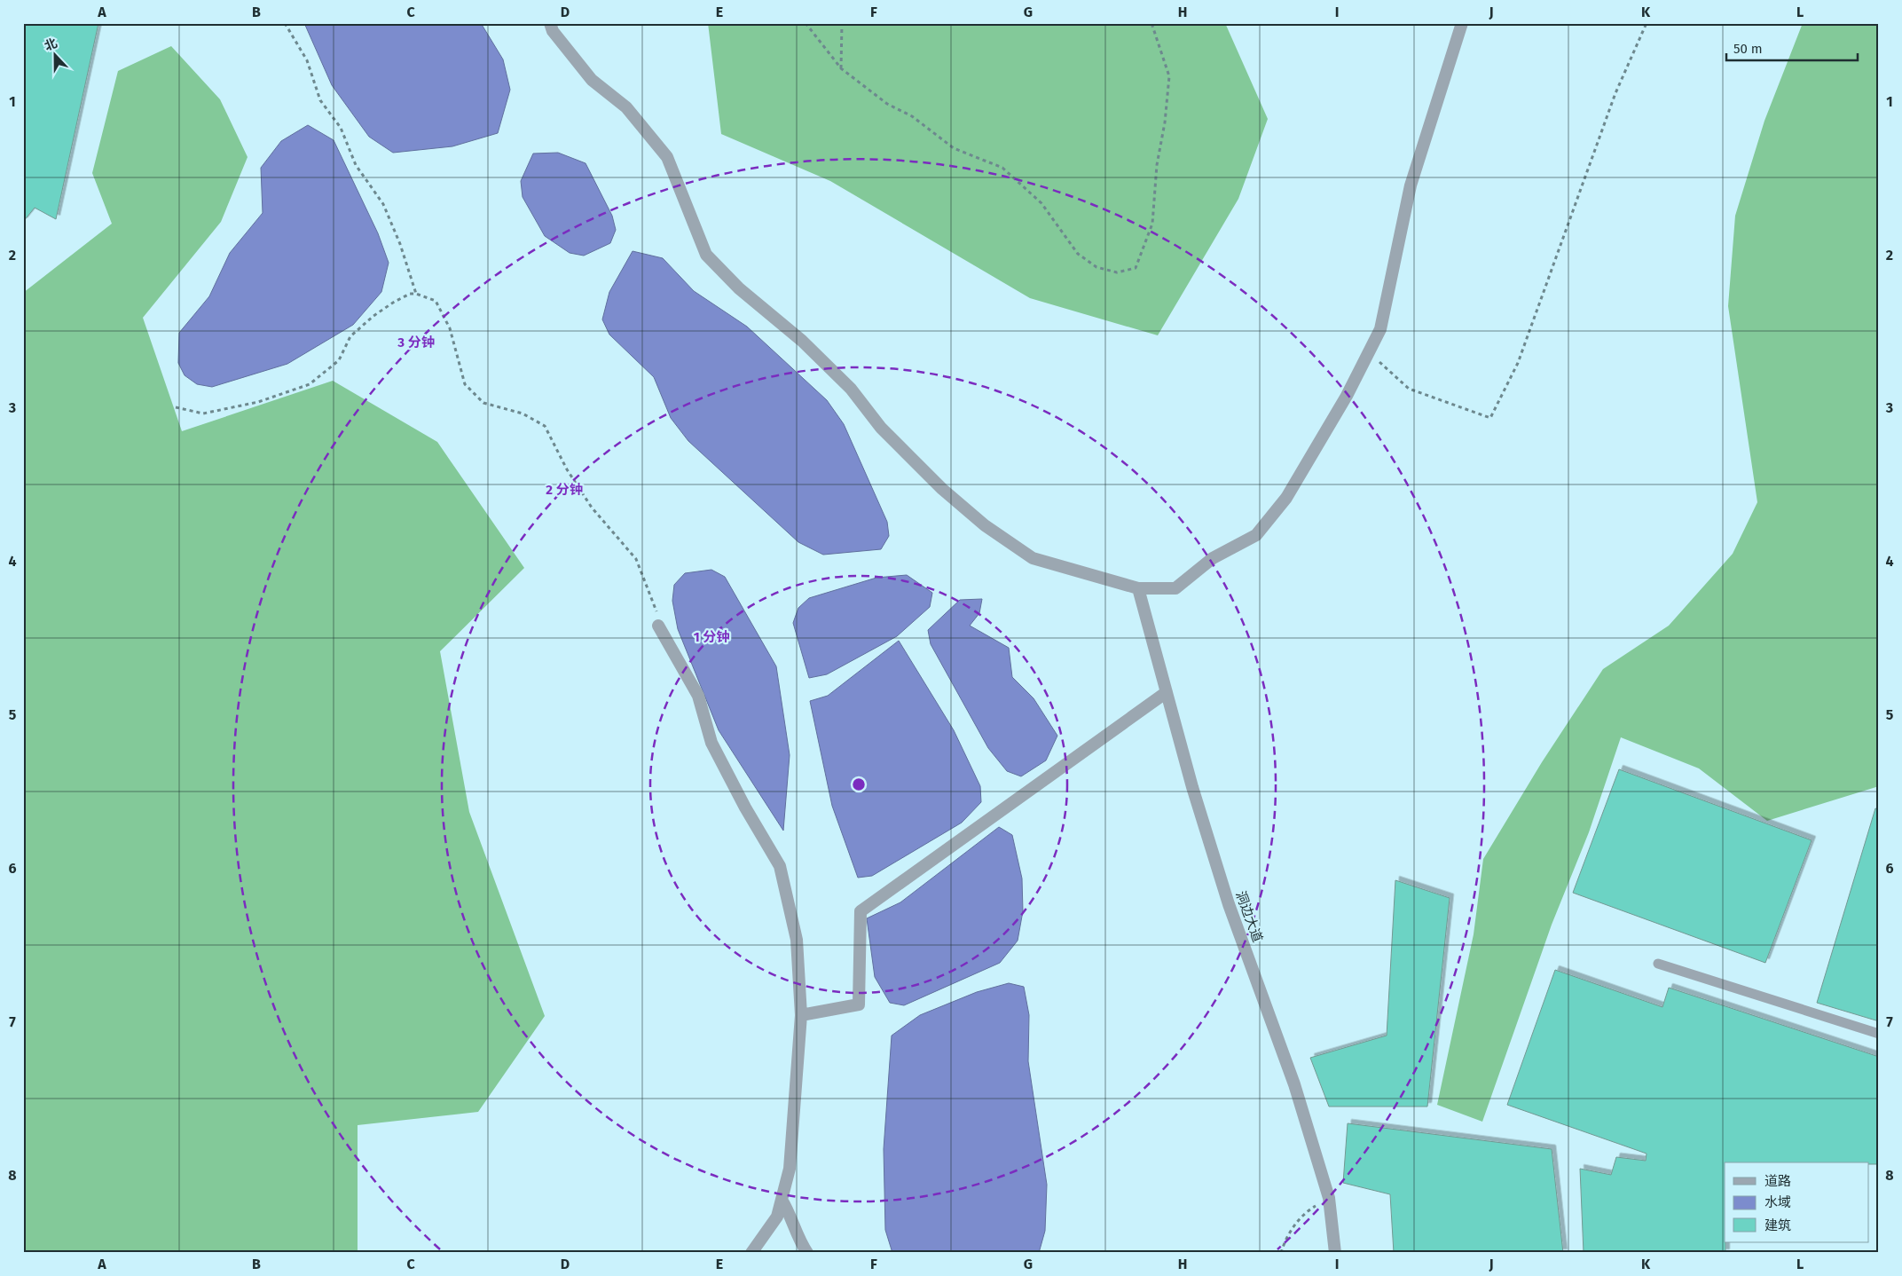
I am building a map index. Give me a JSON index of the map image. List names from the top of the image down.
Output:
{
  "streets": {
    "street": ["洞边大道"]
  },
  "legend": ["道路", "水域", "建筑"],
  "scale_bar": "50 m",
  "north": "top",
  "grid": {
    "columns": [
      "A",
      "B",
      "C",
      "D",
      "E",
      "F",
      "G",
      "H",
      "I",
      "J",
      "K",
      "L"
    ],
    "rows": [
      "1",
      "2",
      "3",
      "4",
      "5",
      "6",
      "7",
      "8"
    ]
  },
  "rings": ["3 分钟", "2 分钟", "1 分钟"]
}
